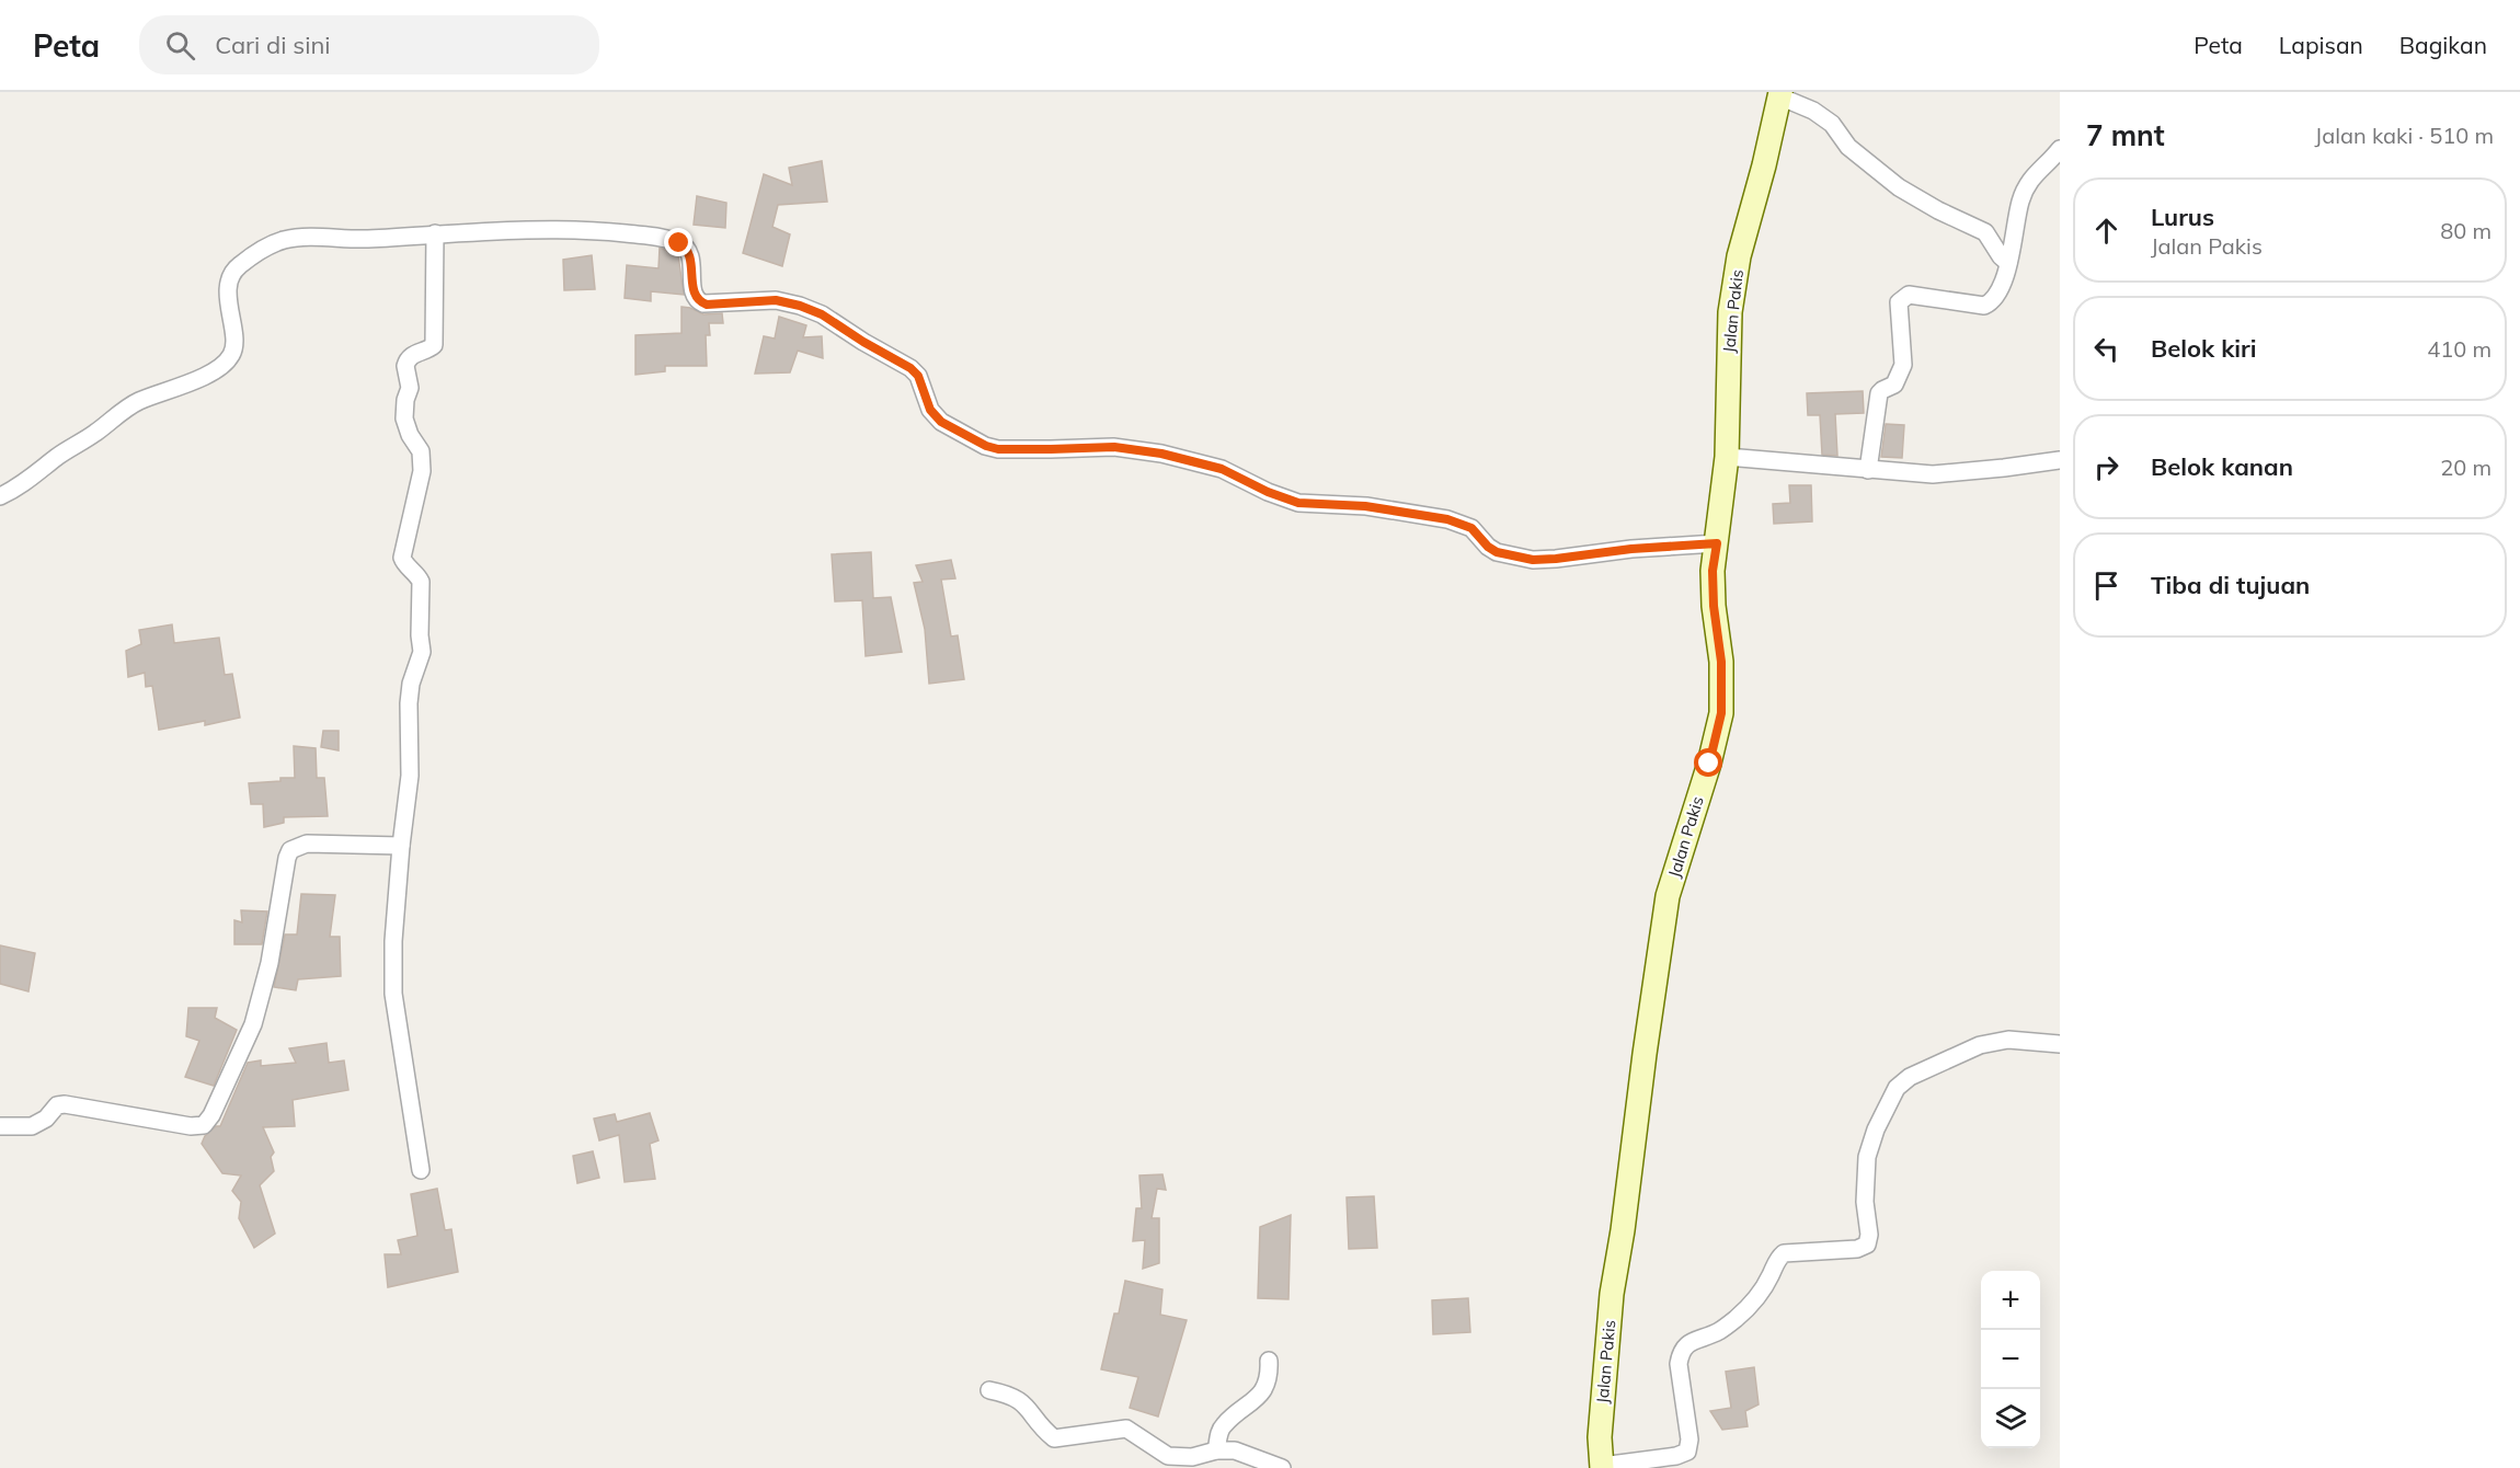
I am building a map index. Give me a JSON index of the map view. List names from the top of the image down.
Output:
{
  "streets": {
    "street": ["Jalan Pakis"]
  },
  "page": {
    "header": "Peta",
    "search": "Cari di sini",
    "nav": ["Peta", "Lapisan", "Bagikan"],
    "heading": ["7 mnt", "Jalan kaki · 510 m"],
    "list": [
      ["Lurus", "Jalan Pakis", "80 m"],
      ["Belok kiri", "410 m"],
      ["Belok kanan", "20 m"],
      "Tiba di tujuan"
    ],
    "map_buttons": ["+", "−"]
  }
}
